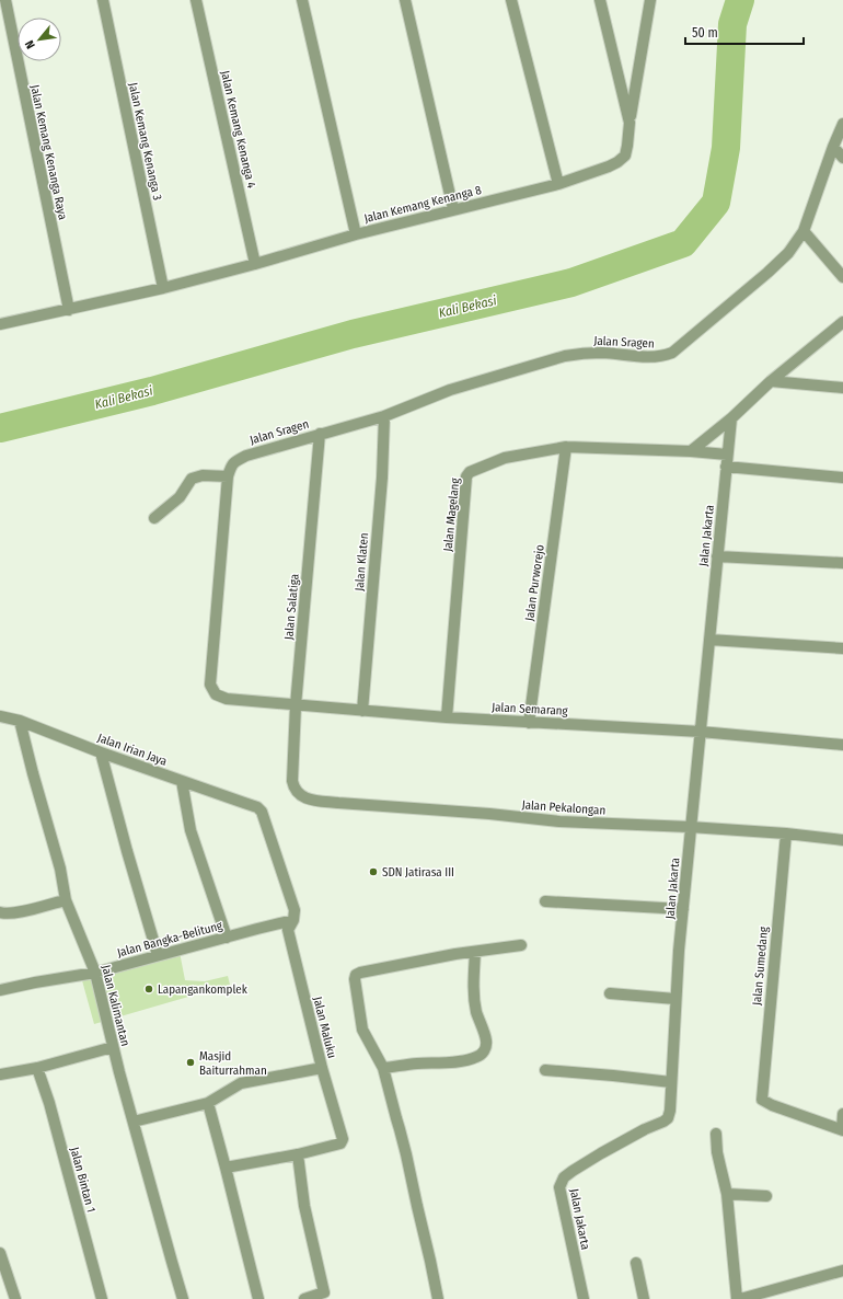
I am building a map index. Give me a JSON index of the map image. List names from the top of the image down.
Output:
{
  "streets": {
    "street": [
      "Jalan Kemang Kenanga 4",
      "Jalan Kemang Kenanga 3",
      "Jalan Kemang Kenanga Raya",
      "Jalan Kemang Kenanga 8",
      "Jalan Sragen",
      "Jalan Magelang",
      "Jalan Jakarta",
      "Jalan Klaten",
      "Jalan Purworejo",
      "Jalan Salatiga",
      "Jalan Semarang",
      "Jalan Irian Jaya",
      "Jalan Pekalongan",
      "Jalan Bangka-Belitung",
      "Jalan Sumedang",
      "Jalan Kalimantan",
      "Jalan Maluku",
      "Jalan Bintan 1"
    ]
  },
  "crossings": [
    ["Jalan Kemang Kenanga 4", "Jalan Kemang Kenanga 8"],
    ["Jalan Kemang Kenanga 3", "Jalan Kemang Kenanga 8"],
    ["Jalan Kemang Kenanga Raya", "Jalan Kemang Kenanga 8"],
    ["Jalan Sragen", "Jalan Klaten"],
    ["Jalan Sragen", "Jalan Salatiga"],
    ["Jalan Sragen", "Jalan Semarang"],
    ["Jalan Magelang", "Jalan Jakarta"],
    ["Jalan Magelang", "Jalan Purworejo"],
    ["Jalan Magelang", "Jalan Semarang"],
    ["Jalan Jakarta", "Jalan Semarang"],
    ["Jalan Jakarta", "Jalan Pekalongan"],
    ["Jalan Klaten", "Jalan Semarang"],
    ["Jalan Purworejo", "Jalan Semarang"],
    ["Jalan Salatiga", "Jalan Semarang"],
    ["Jalan Salatiga", "Jalan Pekalongan"],
    ["Jalan Irian Jaya", "Jalan Kalimantan"],
    ["Jalan Irian Jaya", "Jalan Maluku"],
    ["Jalan Pekalongan", "Jalan Sumedang"],
    ["Jalan Bangka-Belitung", "Jalan Kalimantan"],
    ["Jalan Bangka-Belitung", "Jalan Maluku"]
  ],
  "water": ["Kali Bekasi"],
  "places": ["SDN Jatirasa III", "Lapangankomplek", "Masjid Baiturrahman"],
  "scale_bar": "50 m",
  "north": "bottom left"
}
